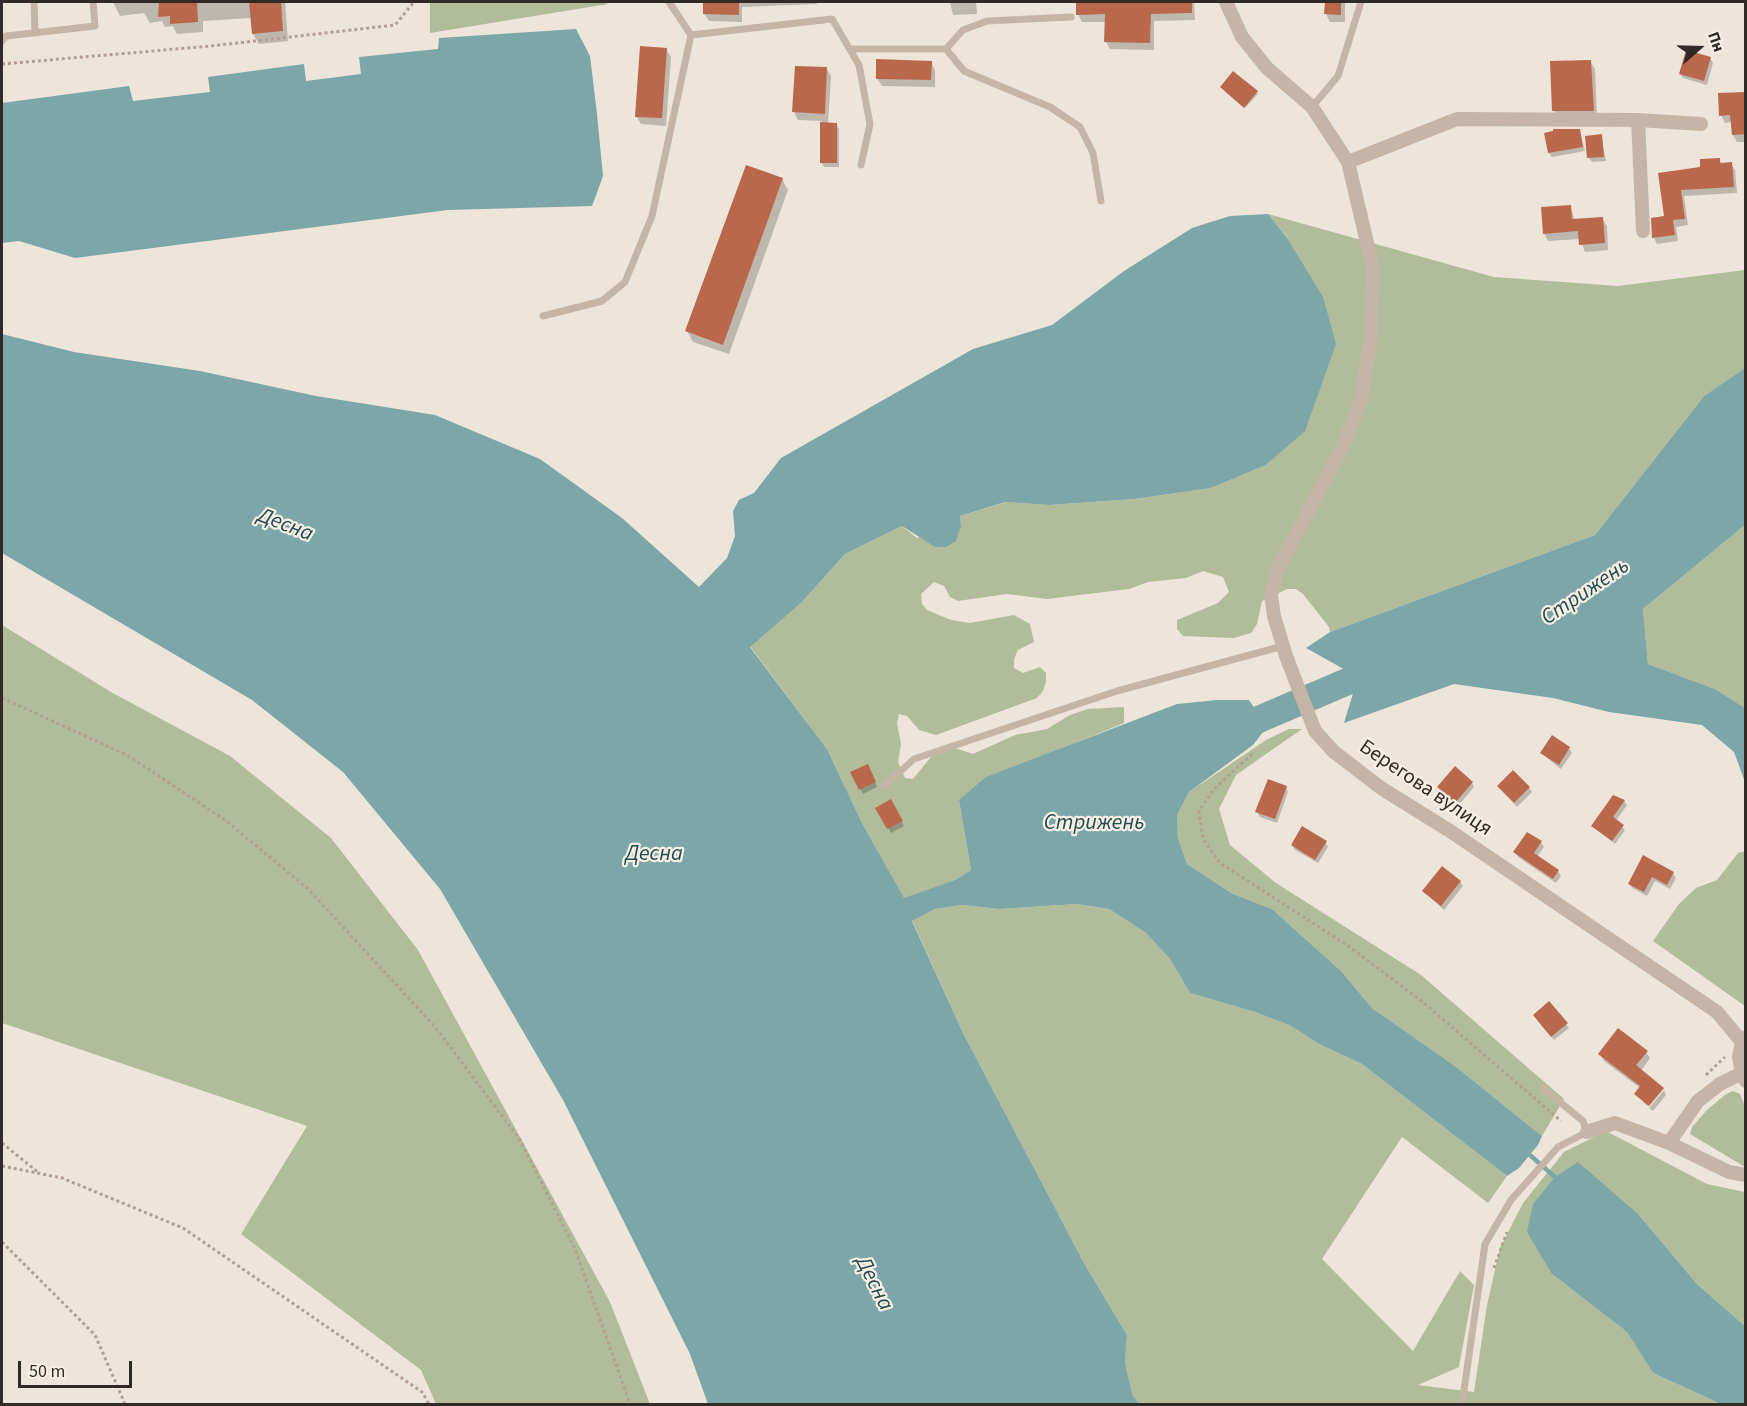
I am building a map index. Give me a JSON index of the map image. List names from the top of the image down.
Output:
{
  "streets": {
    "street": ["Берегова вулиця"]
  },
  "water": ["Десна", "Стрижень"],
  "scale_bar": "50 m",
  "north": "right"
}
